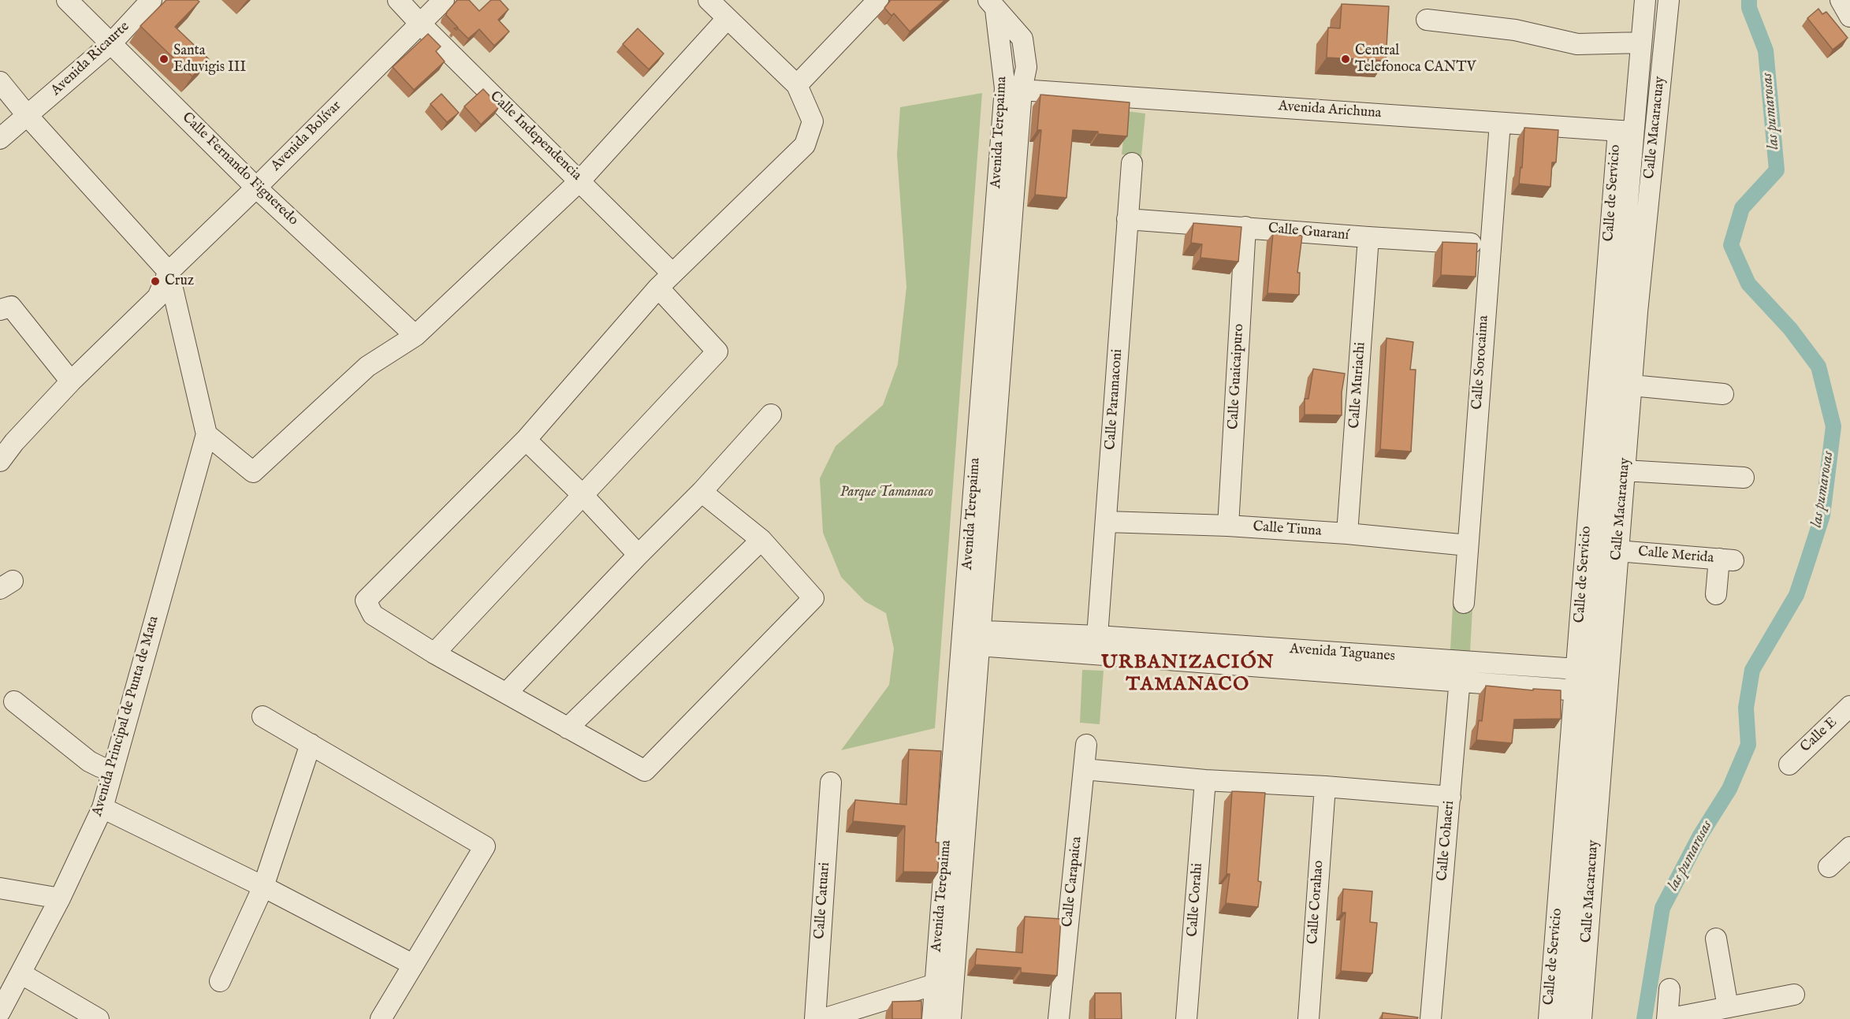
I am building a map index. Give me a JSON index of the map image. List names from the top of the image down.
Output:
{
  "streets": {
    "street": [
      "Avenida Ricaurte",
      "Avenida Arichuna",
      "Calle Macaracuay",
      "Avenida Terepaima",
      "Avenida Bolívar",
      "Calle Independencia",
      "Calle Fernando Figueredo",
      "Calle de Servicio",
      "Calle Guaraní",
      "Calle Sorocaima",
      "Calle Guaicaipuro",
      "Calle Muriachi",
      "Calle Paramaconi",
      "Calle Tiuna",
      "Calle Merida",
      "Avenida Taguanes",
      "Avenida Principal de Punta de Mata",
      "Calle E",
      "Calle Cohaeri",
      "Calle Carapaica",
      "Calle Corahi",
      "Calle Catuari",
      "Calle Corahao"
    ]
  },
  "crossings": [
    ["Avenida Ricaurte", "Calle Fernando Figueredo"],
    ["Avenida Arichuna", "Calle Macaracuay"],
    ["Avenida Arichuna", "Avenida Terepaima"],
    ["Avenida Arichuna", "Calle Sorocaima"],
    ["Calle Macaracuay", "Calle de Servicio"],
    ["Calle Macaracuay", "Calle Merida"],
    ["Calle Macaracuay", "Avenida Taguanes"],
    ["Avenida Terepaima", "Avenida Taguanes"],
    ["Avenida Bolívar", "Calle Independencia"],
    ["Avenida Bolívar", "Calle Fernando Figueredo"],
    ["Calle de Servicio", "Avenida Taguanes"],
    ["Calle Guaraní", "Calle Sorocaima"],
    ["Calle Guaraní", "Calle Guaicaipuro"],
    ["Calle Guaraní", "Calle Muriachi"],
    ["Calle Guaraní", "Calle Paramaconi"],
    ["Calle Sorocaima", "Calle Tiuna"],
    ["Calle Guaicaipuro", "Calle Tiuna"],
    ["Calle Muriachi", "Calle Tiuna"],
    ["Calle Paramaconi", "Calle Tiuna"],
    ["Calle Paramaconi", "Avenida Taguanes"],
    ["Avenida Taguanes", "Calle Cohaeri"]
  ],
  "districts": ["URBANIZACIÓN TAMANACO"],
  "water": ["las pumarosas"],
  "parks": ["Parque Tamanaco"],
  "places": ["Santa Eduvigis III", "Central Telefonoca CANTV", "Cruz"]
}
